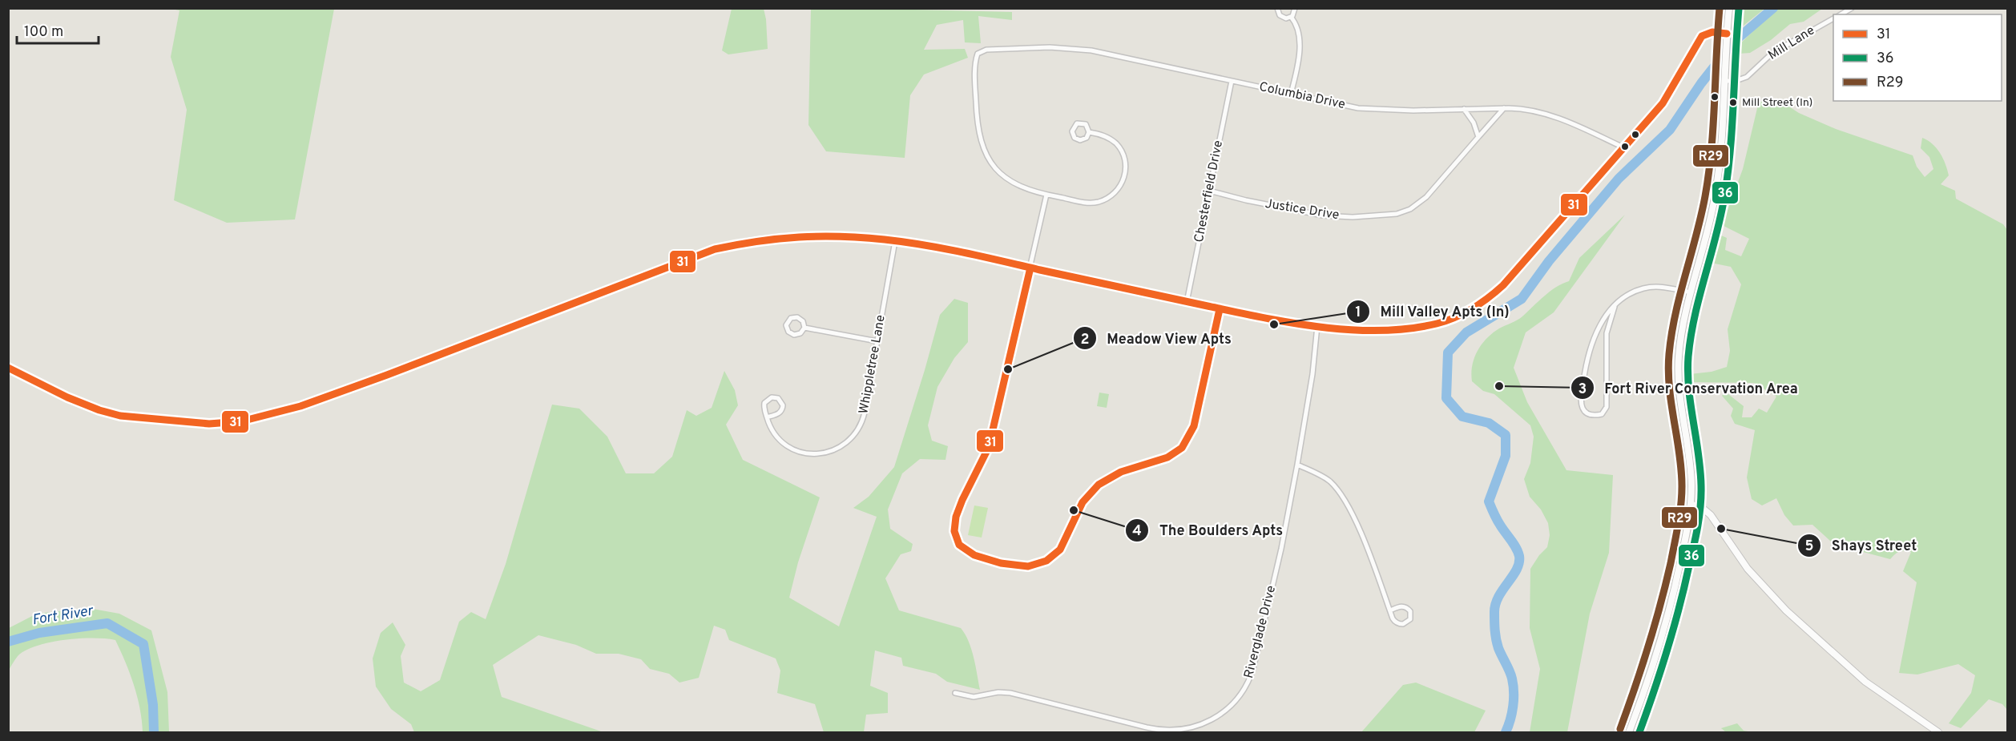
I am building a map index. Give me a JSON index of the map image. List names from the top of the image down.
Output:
{
  "streets": {
    "street": [
      "Mill Lane",
      "Columbia Drive",
      "Chesterfield Drive",
      "Justice Drive",
      "Whippletree Lane",
      "Riverglade Drive"
    ]
  },
  "crossings": [
    ["Columbia Drive", "Chesterfield Drive"],
    ["Columbia Drive", "Justice Drive"],
    ["Chesterfield Drive", "Justice Drive"]
  ],
  "water": ["Fort River"],
  "places": [
    "Mill Street (In)",
    "Mill Valley Apts (In)",
    "Meadow View Apts",
    "Fort River Conservation Area",
    "The Boulders Apts",
    "Shays Street"
  ],
  "lines": ["transit line R29", "transit line 36", "transit line 31"],
  "legend": ["31", "36", "R29"],
  "scale_bar": "100 m"
}
